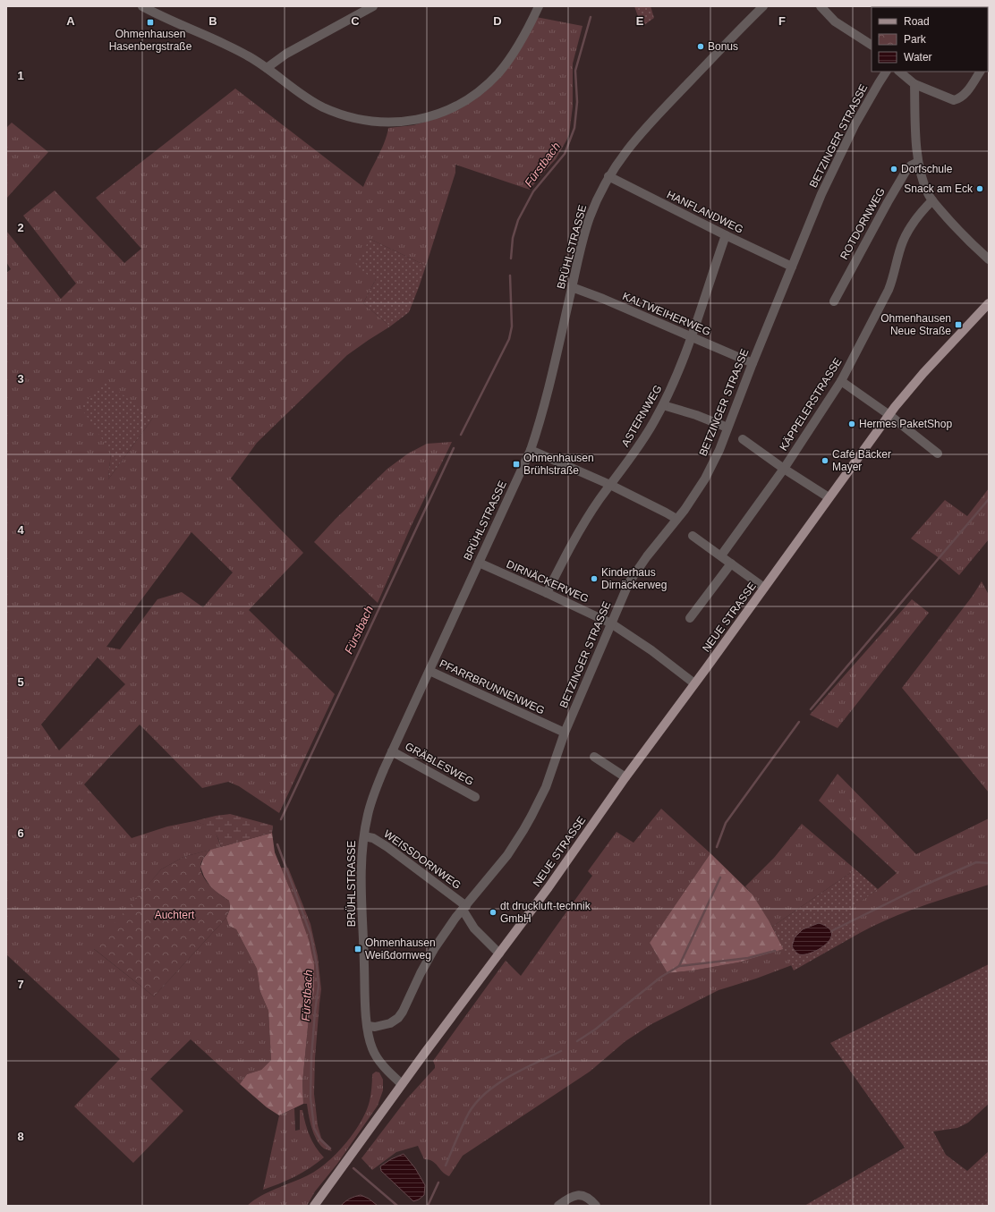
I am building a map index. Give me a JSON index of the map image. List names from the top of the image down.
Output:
{
  "streets": {
    "main road": ["NEUE STRASSE"],
    "street": [
      "BETZINGER STRASSE",
      "HANFLANDWEG",
      "ROTDORNWEG",
      "BRÜHLSTRASSE",
      "KALTWEIHERWEG",
      "KÄPPELERSTRASSE",
      "ASTERNWEG",
      "DIRNÄCKERWEG",
      "PFARRBRUNNENWEG",
      "GRÄBLESWEG",
      "WEISSDORNWEG"
    ]
  },
  "crossings": [
    ["BETZINGER STRASSE", "HANFLANDWEG"],
    ["BETZINGER STRASSE", "BRÜHLSTRASSE"],
    ["BETZINGER STRASSE", "KALTWEIHERWEG"],
    ["BETZINGER STRASSE", "DIRNÄCKERWEG"],
    ["BETZINGER STRASSE", "PFARRBRUNNENWEG"],
    ["BETZINGER STRASSE", "WEISSDORNWEG"],
    ["HANFLANDWEG", "BRÜHLSTRASSE"],
    ["HANFLANDWEG", "ASTERNWEG"],
    ["BRÜHLSTRASSE", "KALTWEIHERWEG"],
    ["BRÜHLSTRASSE", "DIRNÄCKERWEG"],
    ["BRÜHLSTRASSE", "NEUE STRASSE"],
    ["BRÜHLSTRASSE", "PFARRBRUNNENWEG"],
    ["BRÜHLSTRASSE", "GRÄBLESWEG"],
    ["BRÜHLSTRASSE", "WEISSDORNWEG"],
    ["KALTWEIHERWEG", "ASTERNWEG"],
    ["ASTERNWEG", "DIRNÄCKERWEG"],
    ["DIRNÄCKERWEG", "NEUE STRASSE"],
    ["NEUE STRASSE", "WEISSDORNWEG"]
  ],
  "water": ["Fürstbach"],
  "parks": ["Auchtert"],
  "places": {
    "transit": [
      "Ohmenhausen Hasenbergstraße",
      "Ohmenhausen Neue Straße",
      "Ohmenhausen Brühlstraße",
      "Ohmenhausen Weißdornweg"
    ],
    "other": [
      "Bonus",
      "Dorfschule",
      "Snack am Eck",
      "Hermes PaketShop",
      "Café Bäcker Mayer",
      "Kinderhaus Dirnäckerweg",
      "dt druckluft-technik GmbH"
    ]
  },
  "legend": ["Road", "Park", "Water"],
  "grid": {
    "columns": [
      "A",
      "B",
      "C",
      "D",
      "E",
      "F"
    ],
    "rows": [
      "1",
      "2",
      "3",
      "4",
      "5",
      "6",
      "7",
      "8"
    ]
  }
}
